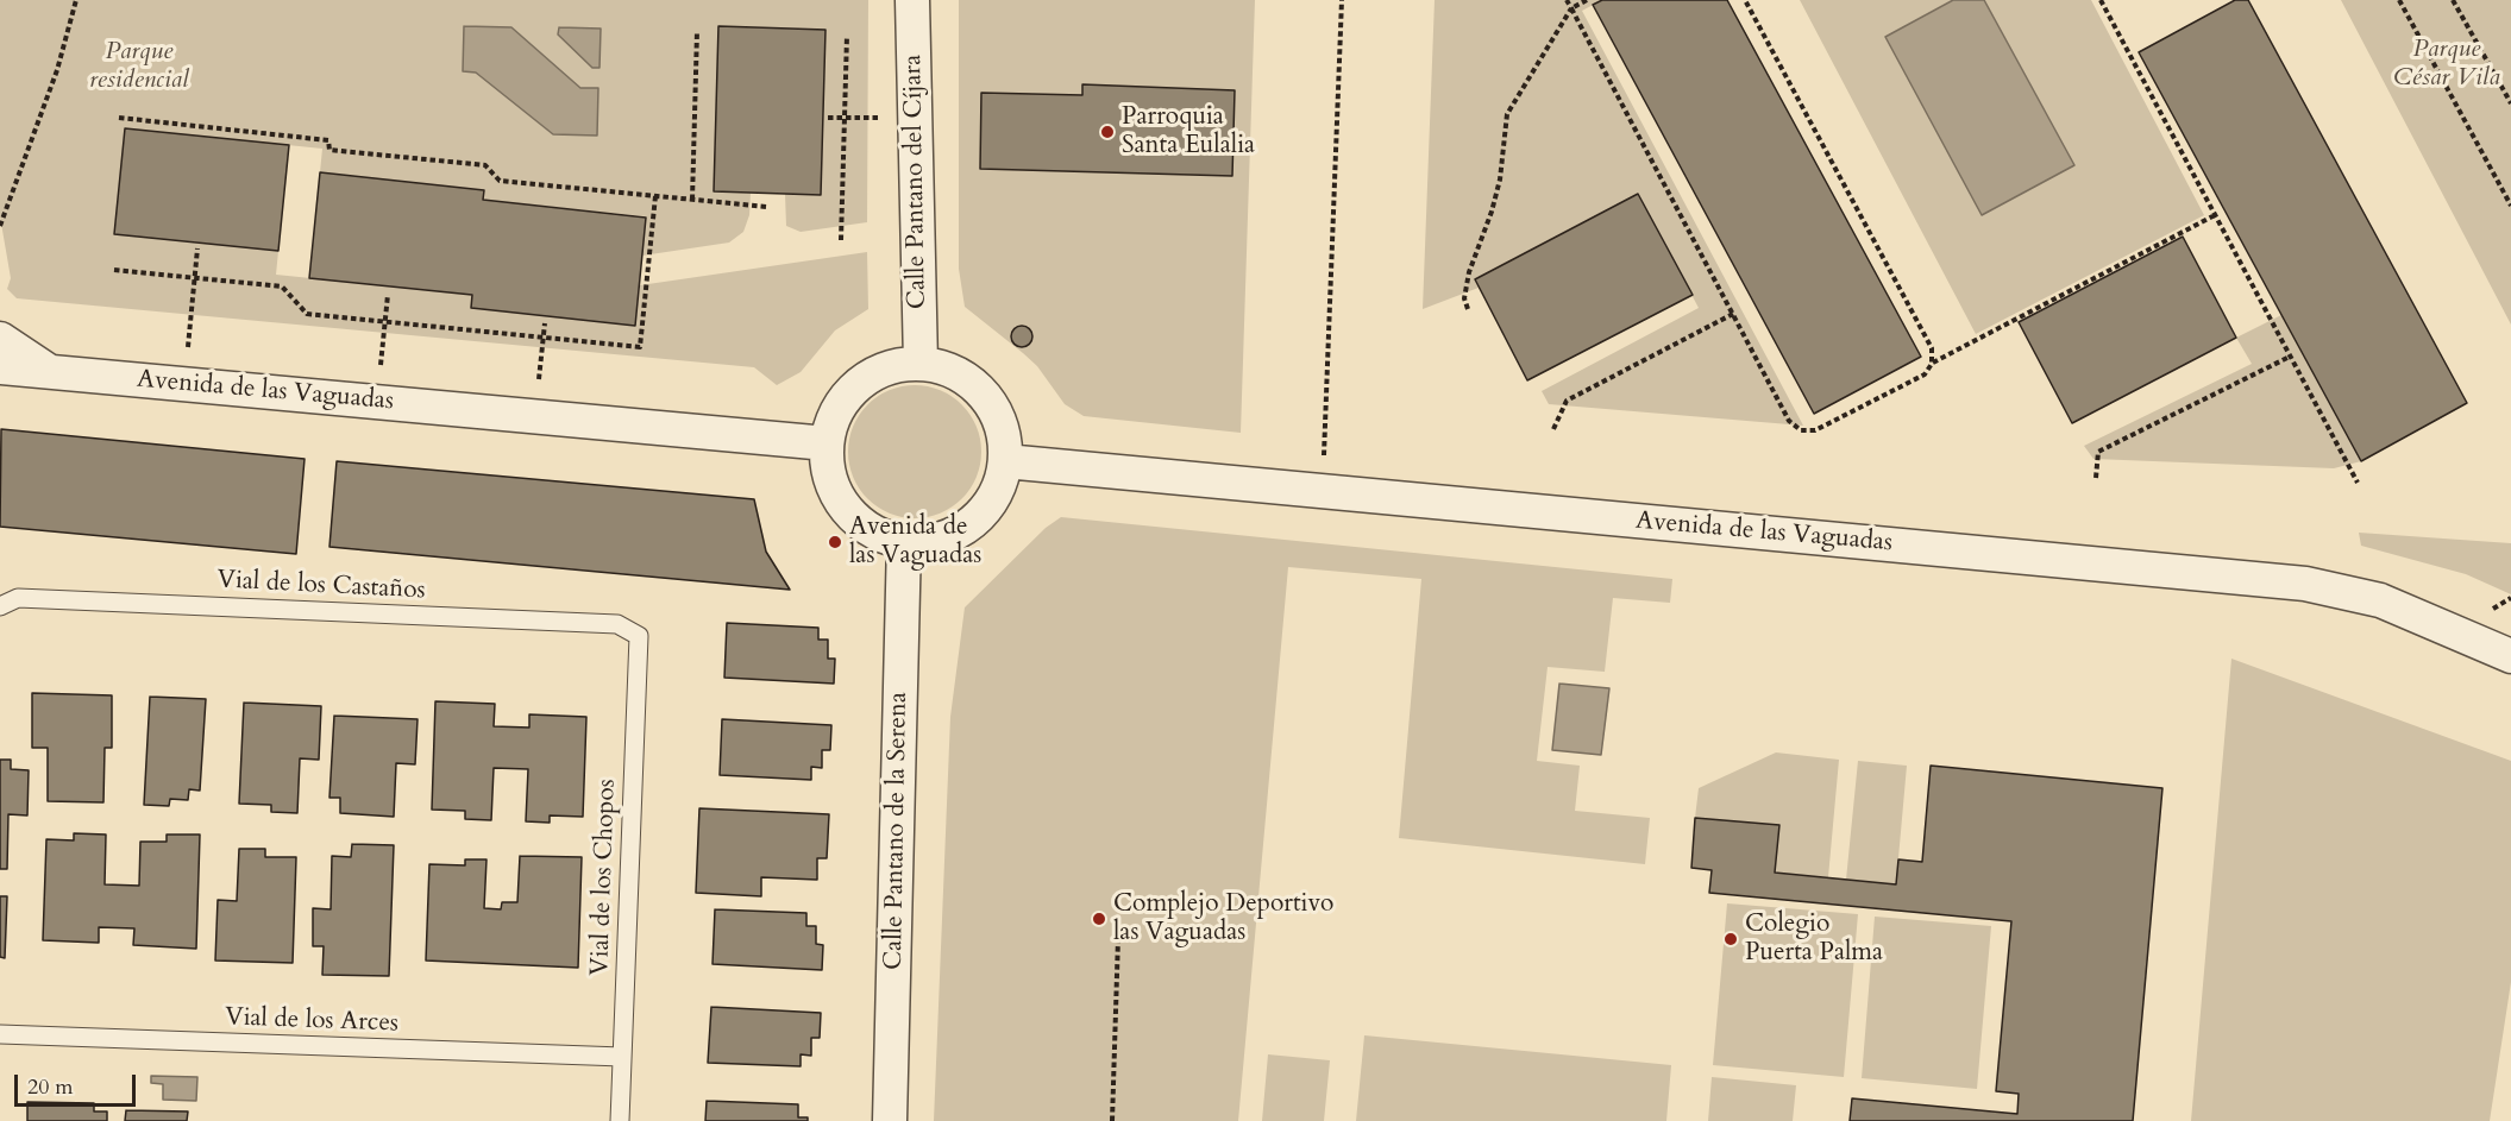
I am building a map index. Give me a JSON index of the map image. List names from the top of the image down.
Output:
{
  "streets": {
    "street": ["Calle Pantano del Cíjara", "Avenida de las Vaguadas", "Calle Pantano de la Serena"],
    "lane": ["Vial de los Castaños", "Vial de los Chopos", "Vial de los Arces"]
  },
  "crossings": [
    ["Calle Pantano del Cíjara", "Avenida de las Vaguadas"],
    ["Calle Pantano del Cíjara", "Calle Pantano de la Serena"],
    ["Avenida de las Vaguadas", "Calle Pantano de la Serena"],
    ["Vial de los Castaños", "Vial de los Chopos"],
    ["Vial de los Chopos", "Vial de los Arces"]
  ],
  "parks": ["Parque César Vila", "Parque residencial"],
  "places": [
    "Parroquia Santa Eulalia",
    "Avenida de las Vaguadas",
    "Complejo Deportivo las Vaguadas",
    "Colegio Puerta Palma"
  ],
  "scale_bar": "20 m"
}
